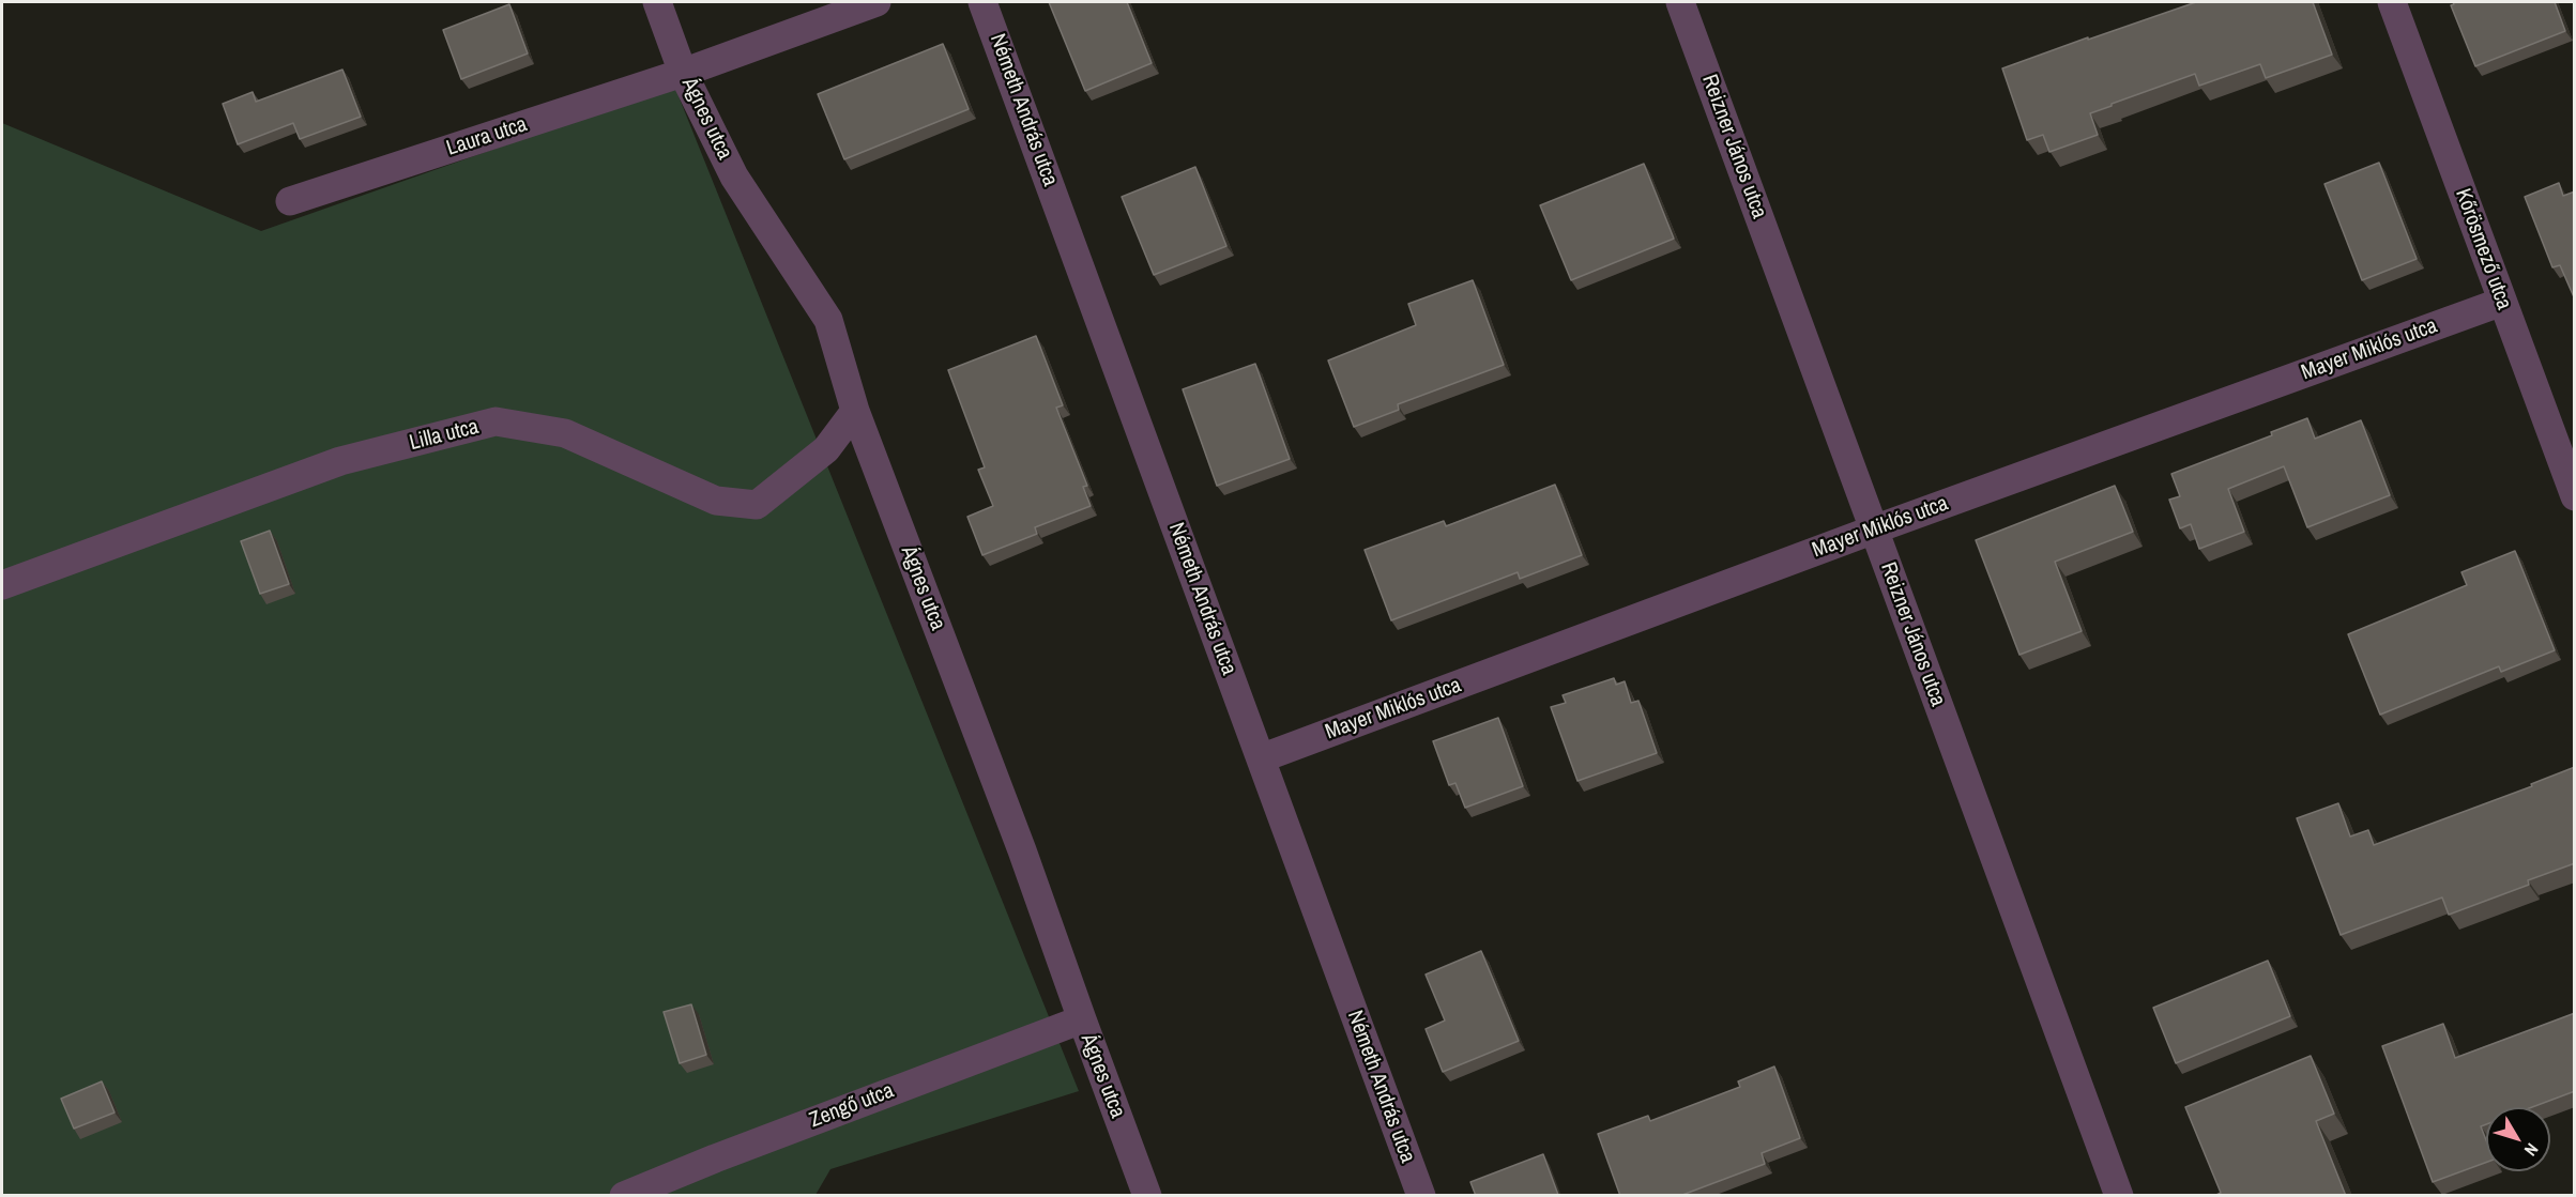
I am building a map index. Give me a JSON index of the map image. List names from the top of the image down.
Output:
{
  "streets": {
    "street": [
      "Németh András utca",
      "Ágnes utca",
      "Laura utca",
      "Reizner János utca",
      "Kőrösmező utca",
      "Mayer Miklós utca",
      "Lilla utca",
      "Zengő utca"
    ]
  },
  "crossings": [
    ["Németh András utca", "Mayer Miklós utca"],
    ["Ágnes utca", "Laura utca"],
    ["Ágnes utca", "Lilla utca"],
    ["Ágnes utca", "Zengő utca"],
    ["Reizner János utca", "Mayer Miklós utca"],
    ["Kőrösmező utca", "Mayer Miklós utca"]
  ],
  "north": "bottom right"
}
